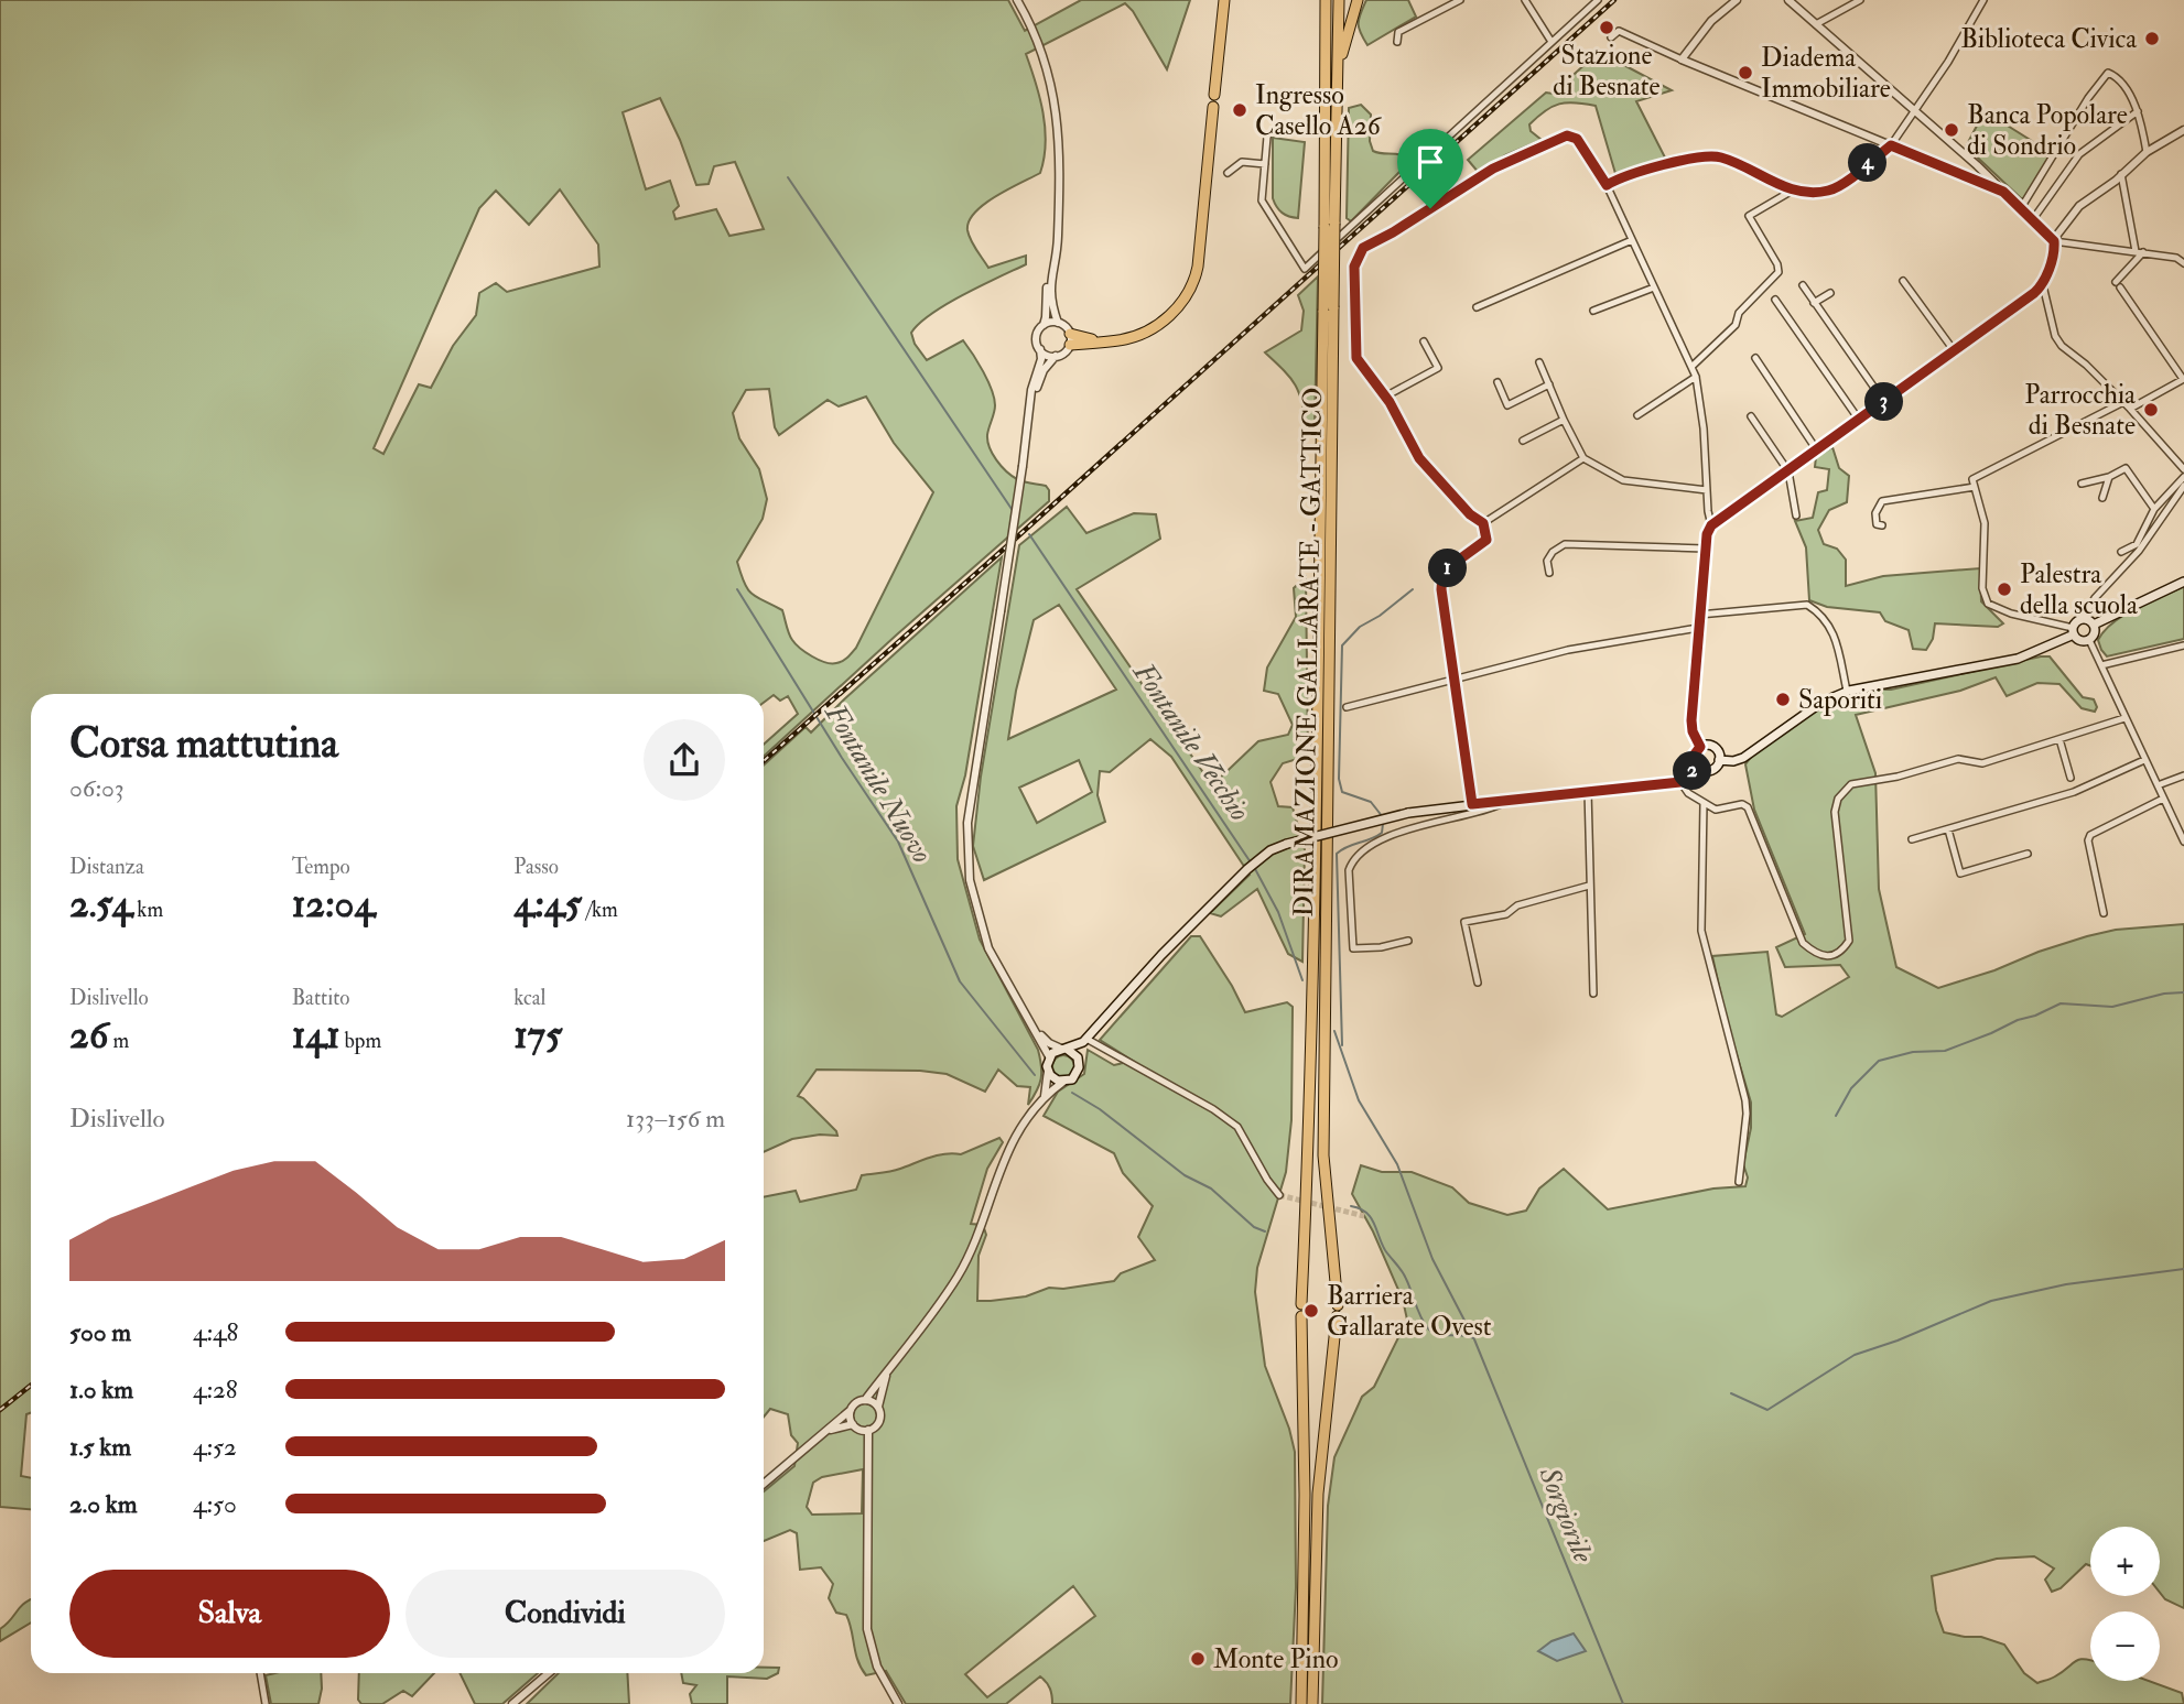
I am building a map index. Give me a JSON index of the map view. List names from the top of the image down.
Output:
{
  "streets": {
    "highway": ["DIRAMAZIONE GALLARATE - GATTICO"]
  },
  "water": ["Fontanile Vecchio", "Fontanile Nuovo", "Sorgiorile"],
  "places": [
    "Stazione di Besnate",
    "Biblioteca Civica",
    "Diadema Immobiliare",
    "Ingresso Casello A26",
    "Banca Popolare di Sondrio",
    "Parrocchia di Besnate",
    "Palestra della scuola",
    "Saporiti",
    "Barriera Gallarate Ovest",
    "Monte Pino"
  ],
  "page": {
    "pins": [
      "4",
      "3",
      "1",
      "2"
    ],
    "heading": ["Corsa mattutina", "06:03"],
    "stats": [
      ["Distanza", "2.54 km"],
      ["Tempo", "12:04"],
      ["Passo", "4:45 /km"],
      ["Dislivello", "26 m"],
      ["Battito", "141 bpm"],
      ["kcal", "175"]
    ],
    "chart": ["Dislivello", "133–156 m"],
    "list": [
      {
        "name": "500 m",
        "note": "4:48"
      },
      {
        "name": "1.0 km",
        "note": "4:28"
      },
      {
        "name": "1.5 km",
        "note": "4:52"
      },
      {
        "name": "2.0 km",
        "note": "4:50"
      }
    ],
    "map_buttons": ["+", "−"],
    "buttons": ["Salva", "Condividi"]
  }
}
